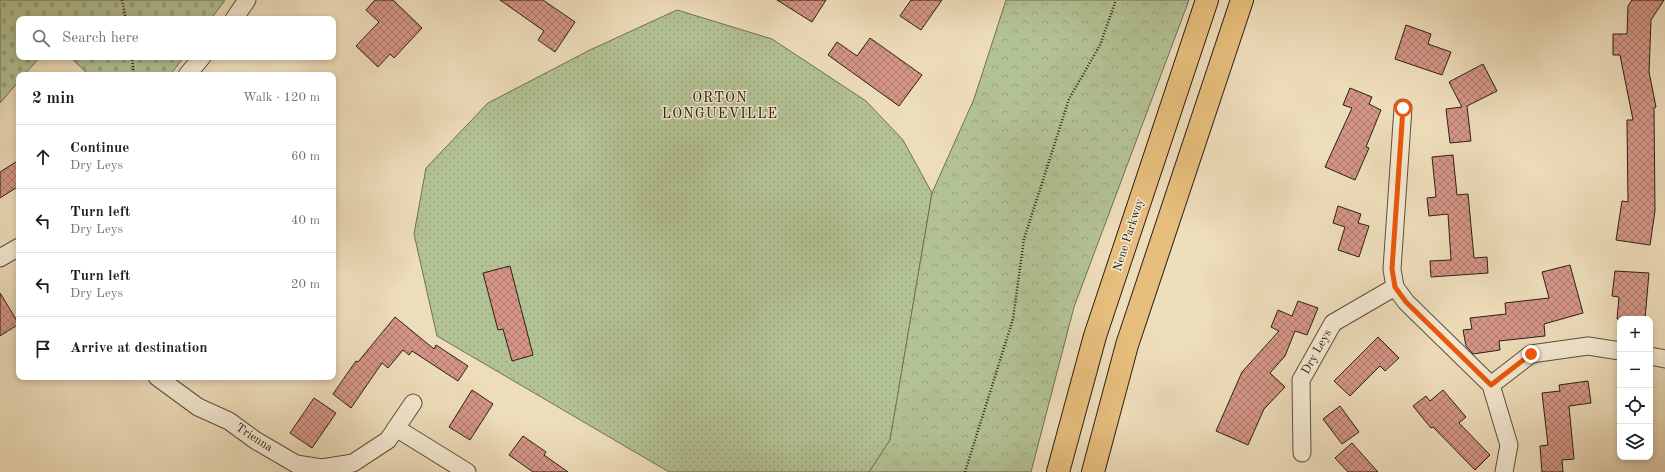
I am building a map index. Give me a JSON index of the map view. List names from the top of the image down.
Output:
{
  "streets": {
    "highway": ["Nene Parkway"],
    "street": ["Dry Leys", "Trienna"]
  },
  "districts": ["ORTON LONGUEVILLE"],
  "page": {
    "search": "Search here",
    "heading": ["2 min", "Walk · 120 m"],
    "list": [
      ["Continue", "Dry Leys", "60 m"],
      ["Turn left", "Dry Leys", "40 m"],
      ["Turn left", "Dry Leys", "20 m"],
      "Arrive at destination"
    ],
    "map_buttons": ["+", "−"]
  }
}
